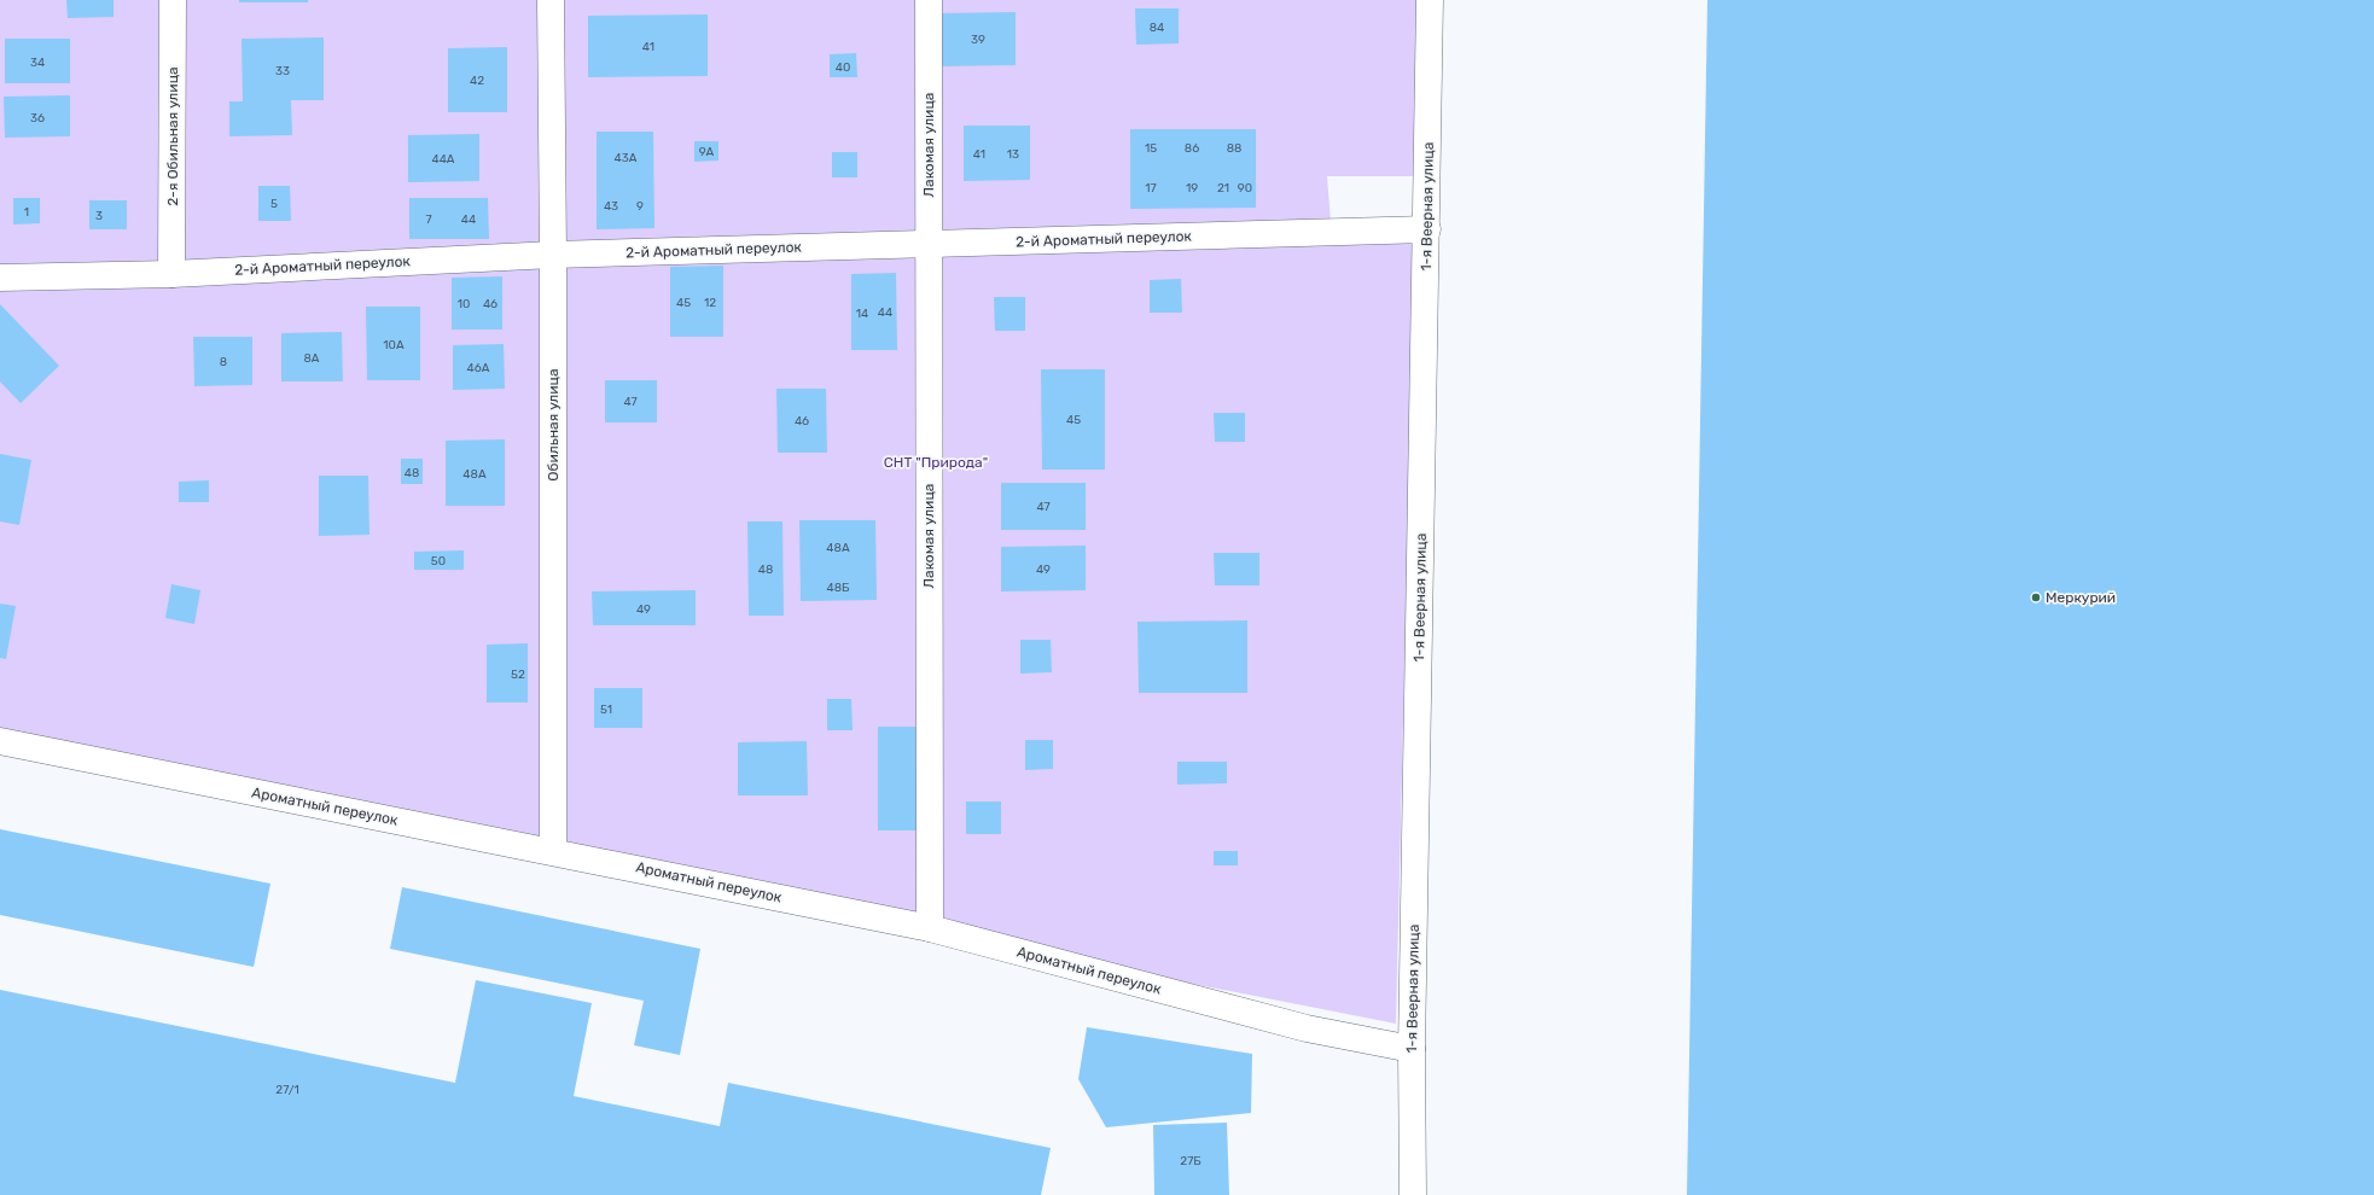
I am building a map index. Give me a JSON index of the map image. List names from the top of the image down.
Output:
{
  "streets": {
    "street": [
      "2-я Обильная улица",
      "Лакомая улица",
      "1-я Веерная улица",
      "2-й Ароматный переулок",
      "Обильная улица",
      "Ароматный переулок"
    ]
  },
  "crossings": [
    ["2-я Обильная улица", "2-й Ароматный переулок"],
    ["Лакомая улица", "2-й Ароматный переулок"],
    ["Лакомая улица", "Ароматный переулок"],
    ["1-я Веерная улица", "2-й Ароматный переулок"],
    ["1-я Веерная улица", "Ароматный переулок"],
    ["2-й Ароматный переулок", "Обильная улица"],
    ["Обильная улица", "Ароматный переулок"]
  ],
  "parks": ["СНТ \"Природа\""],
  "places": ["Меркурий"],
  "house_numbers": [
    "84",
    "39",
    "41",
    "34",
    "40",
    "33",
    "42",
    "36",
    "15",
    "86",
    "88",
    "9А",
    "41",
    "13",
    "43А",
    "44А",
    "17",
    "19",
    "21",
    "90",
    "5",
    "43",
    "9",
    "1",
    "3",
    "7",
    "44",
    "45",
    "12",
    "10",
    "46",
    "44",
    "14",
    "10А",
    "8А",
    "8",
    "46А",
    "47",
    "45",
    "46",
    "48",
    "48А",
    "47",
    "48А",
    "50",
    "48",
    "49",
    "48Б",
    "49",
    "52",
    "51",
    "27/1",
    "27Б"
  ]
}
